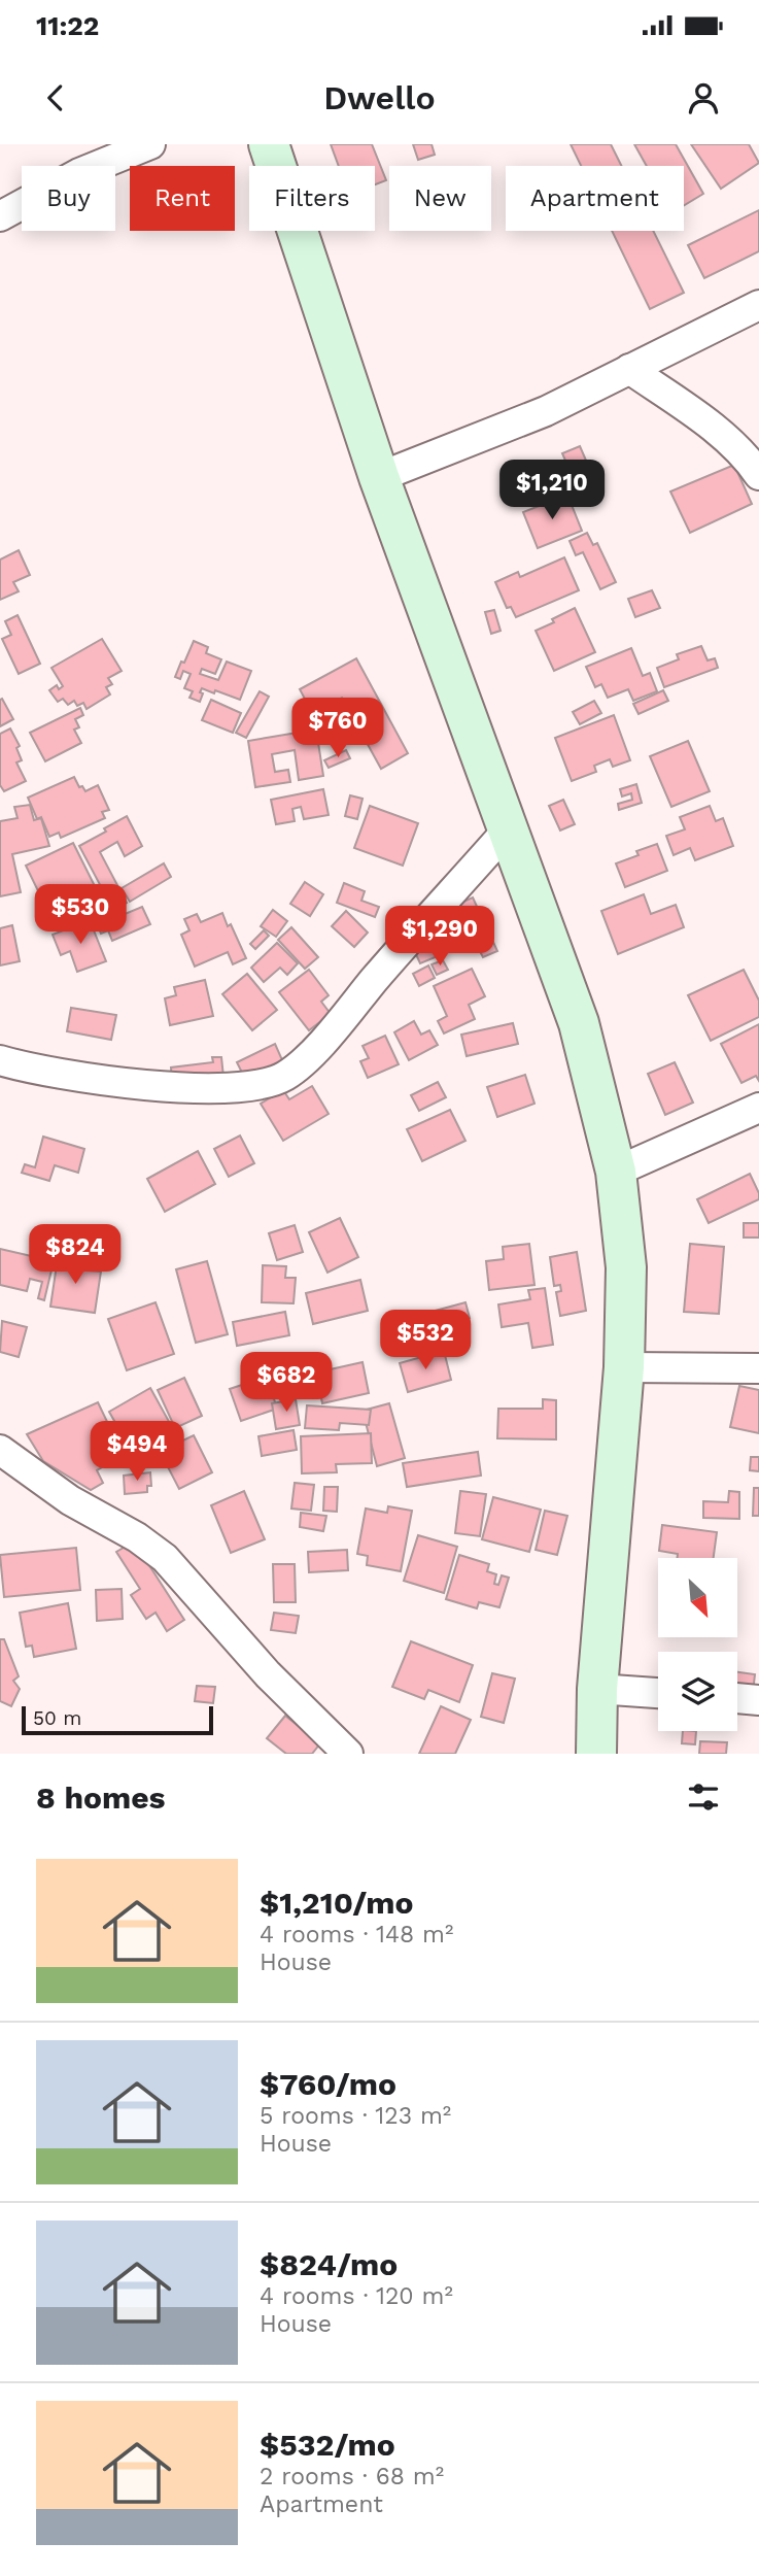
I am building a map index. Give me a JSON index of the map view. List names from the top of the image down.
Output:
{
  "scale_bar": "50 m",
  "north": "bottom right",
  "page": {
    "status": "11:22",
    "header": "Dwello",
    "chip": [
      "Buy",
      "Rent",
      "Filters",
      "New",
      "Apartment"
    ],
    "price": [
      "$1,210",
      "$760",
      "$530",
      "$1,290",
      "$824",
      "$532",
      "$682",
      "$494"
    ],
    "scale": "50 m",
    "heading": "8 homes",
    "list": [
      {
        "name": "$1,210/mo",
        "note": "4 rooms · 148 m² · House"
      },
      {
        "name": "$760/mo",
        "note": "5 rooms · 123 m² · House"
      },
      {
        "name": "$824/mo",
        "note": "4 rooms · 120 m² · House"
      },
      {
        "name": "$532/mo",
        "note": "2 rooms · 68 m² · Apartment"
      }
    ]
  }
}
